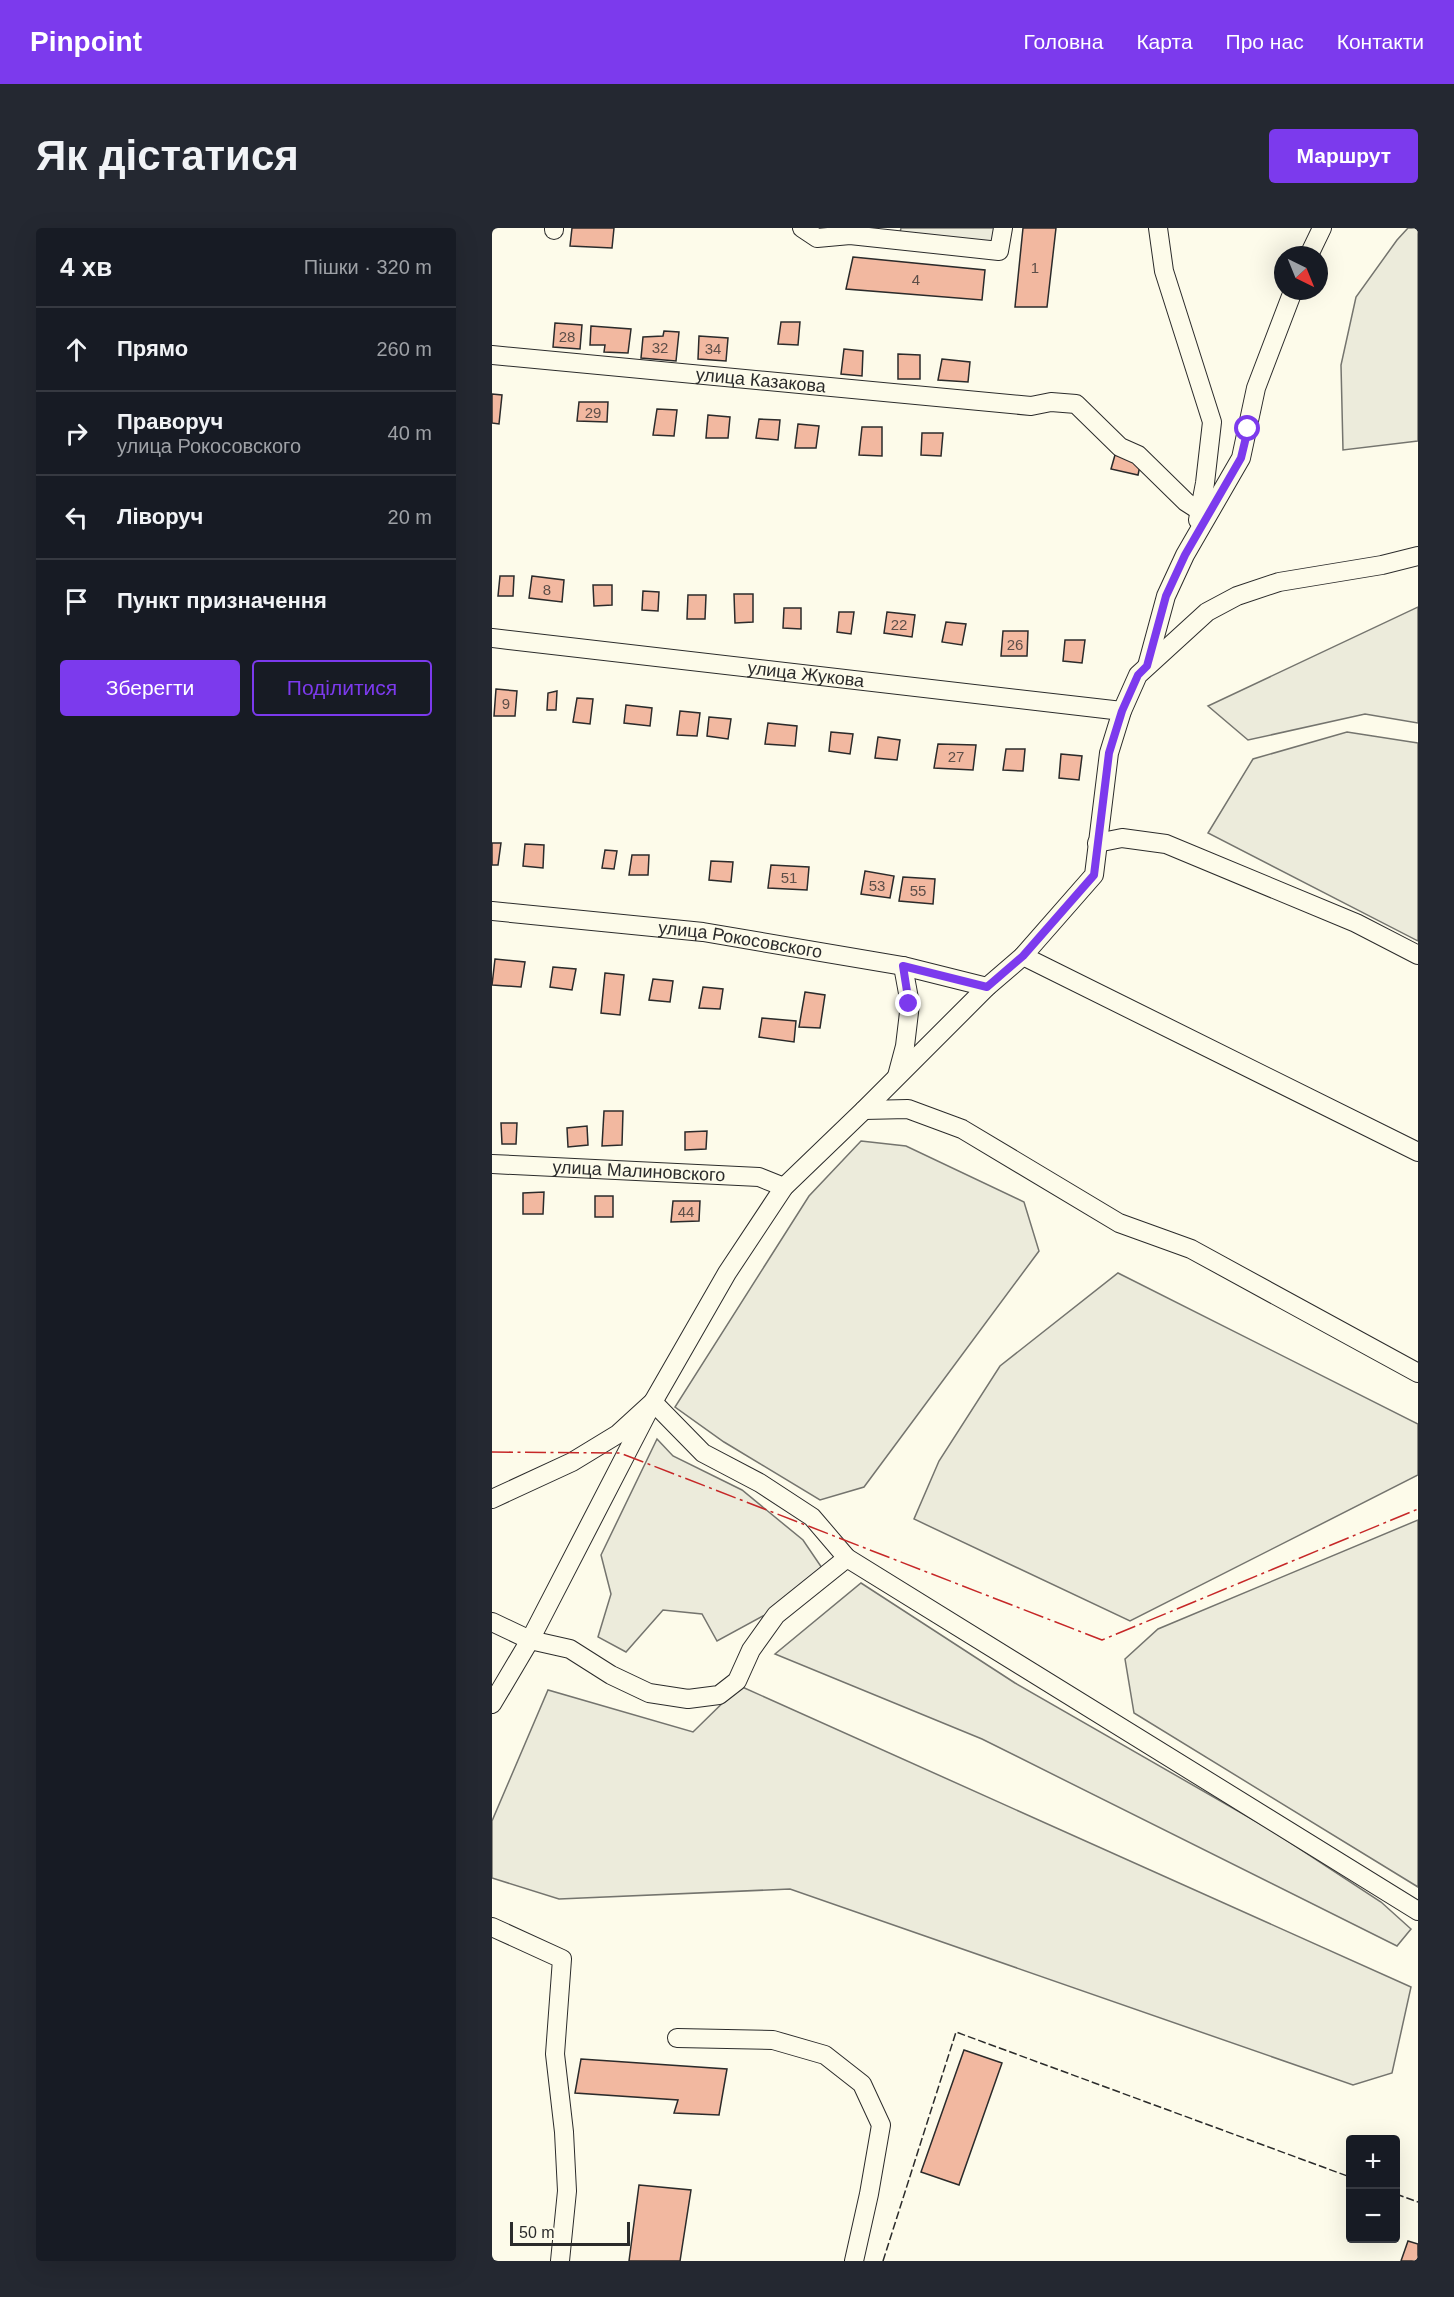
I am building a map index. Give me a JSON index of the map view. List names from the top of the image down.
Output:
{
  "streets": {
    "street": [
      "улица Казакова",
      "улица Жукова",
      "улица Рокосовского",
      "улица Малиновского"
    ]
  },
  "house_numbers": [
    "1",
    "4",
    "28",
    "32",
    "34",
    "29",
    "8",
    "22",
    "26",
    "9",
    "27",
    "51",
    "53",
    "55",
    "44"
  ],
  "scale_bar": "50 m",
  "north": "bottom right",
  "page": {
    "header": "Pinpoint",
    "nav": [
      "Головна",
      "Карта",
      "Про нас",
      "Контакти"
    ],
    "buttons": [
      "Маршрут",
      ["Зберегти", "Поділитися"]
    ],
    "title": "Як дістатися",
    "heading": ["4 хв", "Пішки · 320 m"],
    "list": [
      ["Прямо", "260 m"],
      ["Праворуч", "улица Рокосовского", "40 m"],
      ["Ліворуч", "20 m"],
      "Пункт призначення"
    ],
    "map_buttons": ["+", "−"],
    "scale": "50 m"
  }
}
